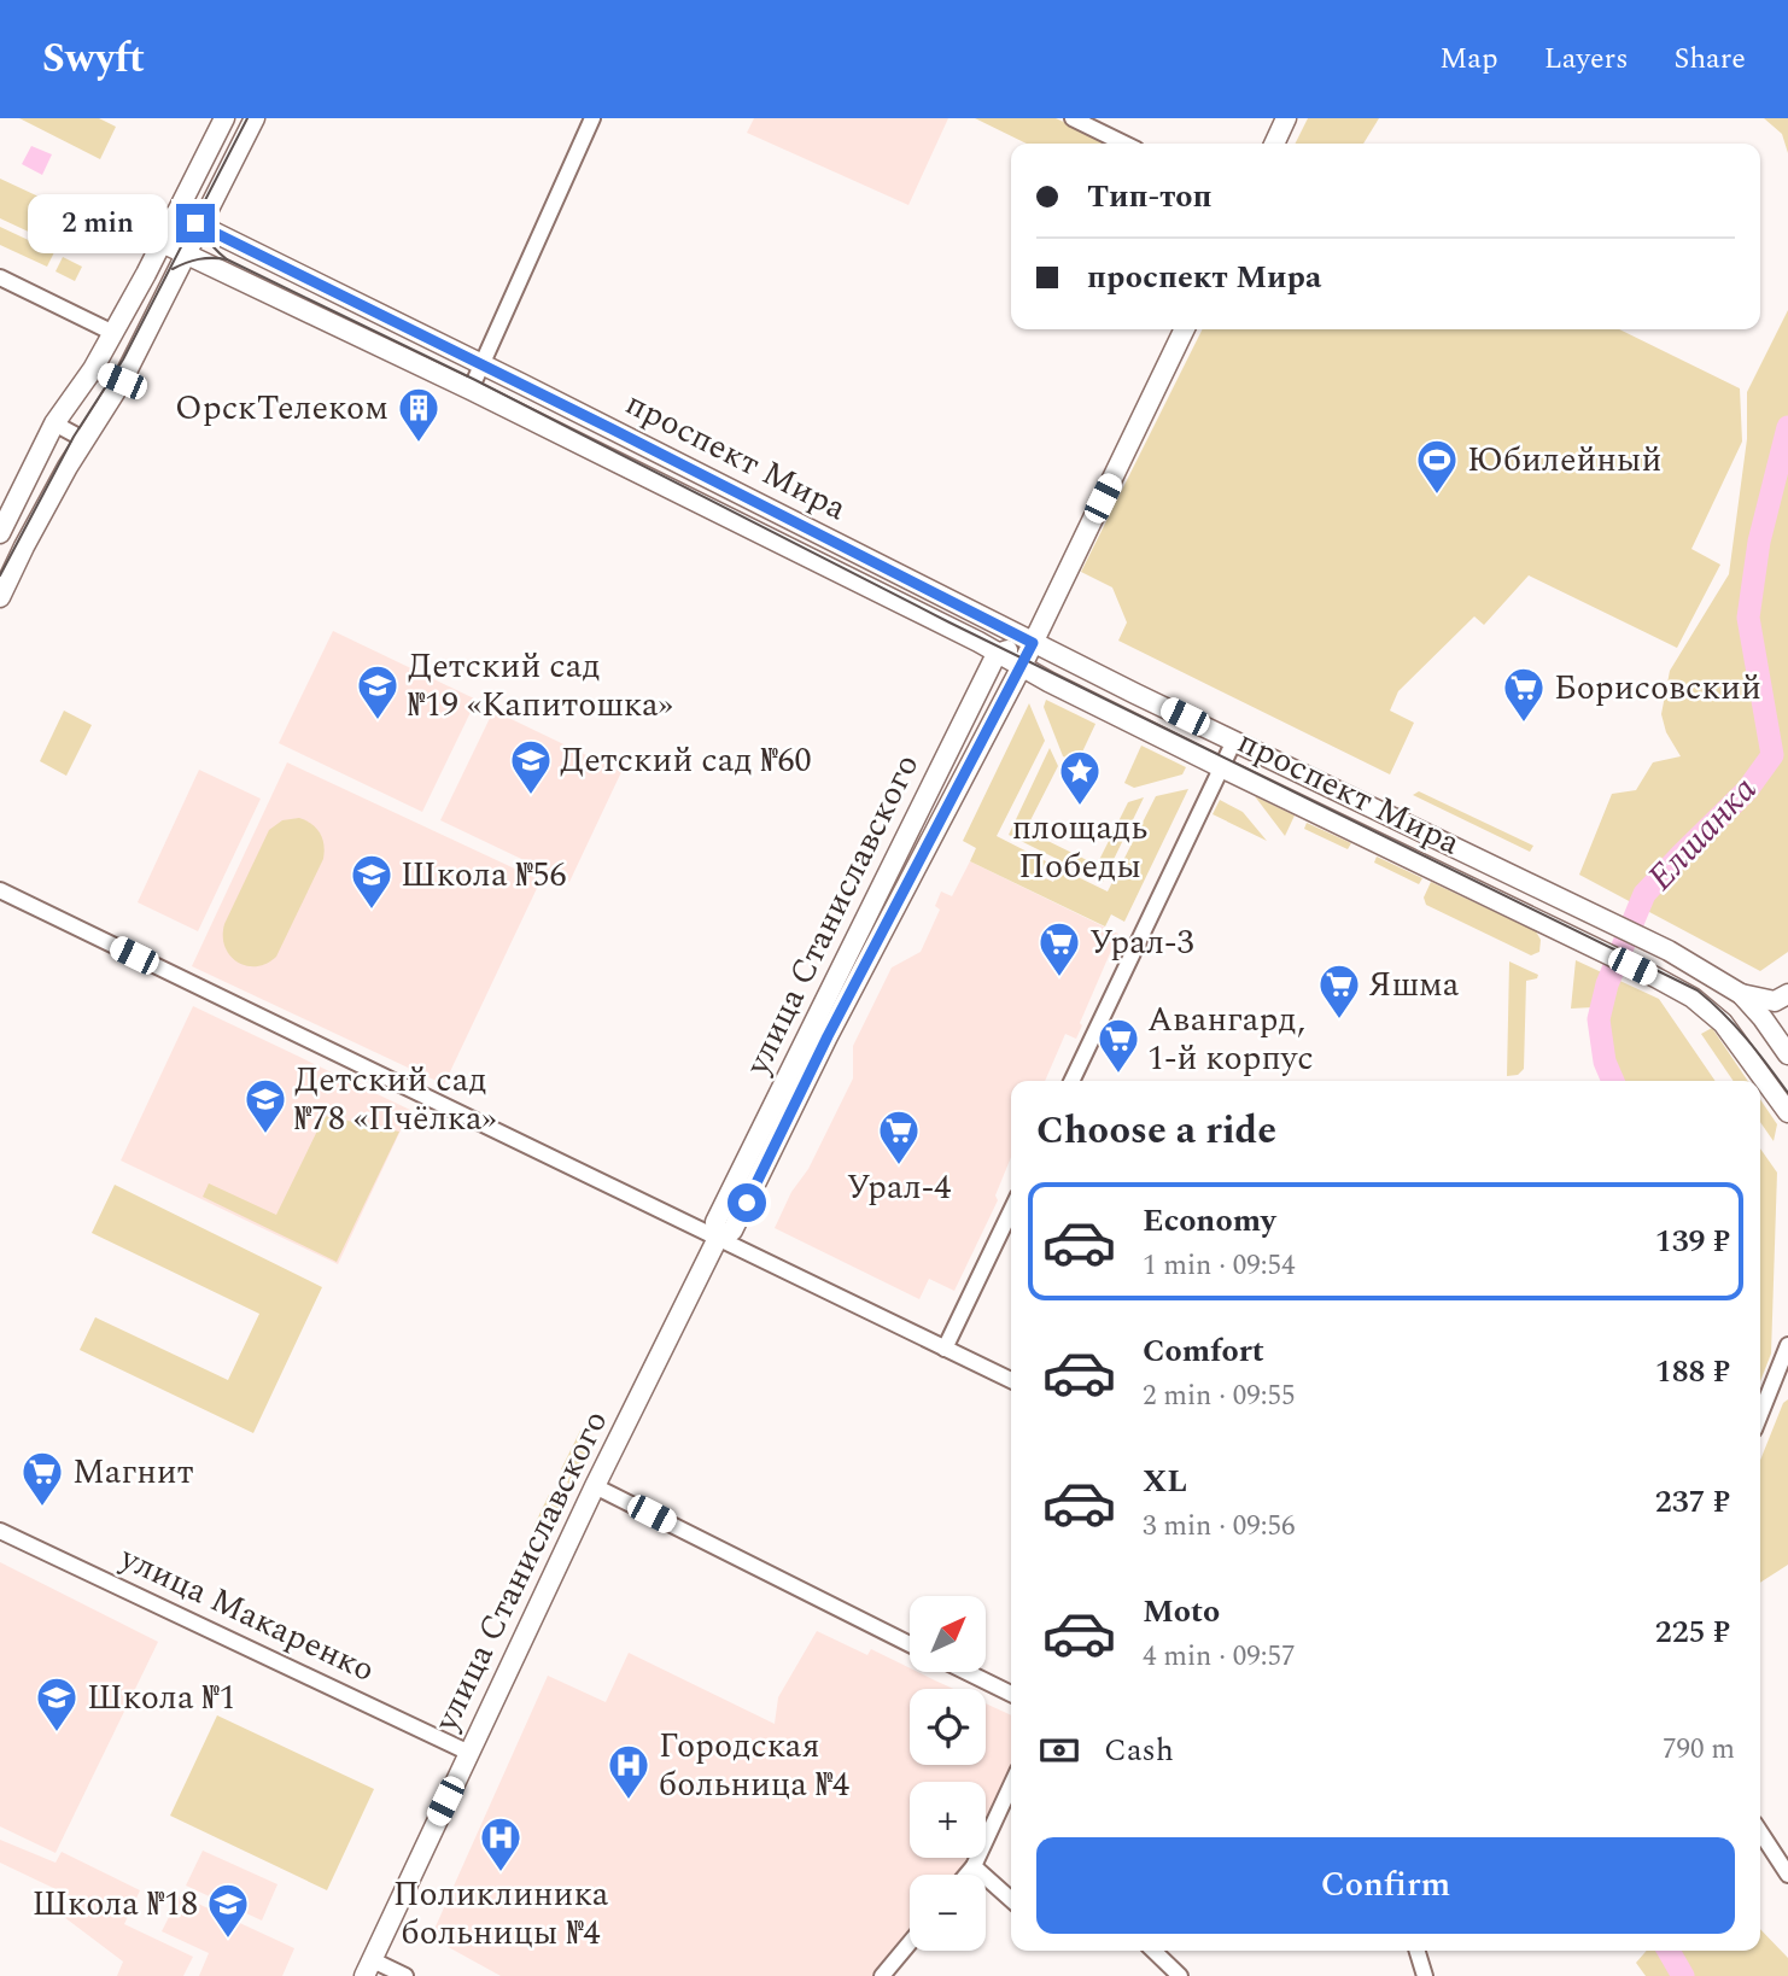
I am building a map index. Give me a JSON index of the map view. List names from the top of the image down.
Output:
{
  "streets": {
    "main road": ["проспект Мира", "улица Станиславского"],
    "street": ["улица Макаренко"]
  },
  "crossings": [
    ["проспект Мира", "улица Станиславского"],
    ["улица Станиславского", "улица Макаренко"]
  ],
  "water": ["Елшанка"],
  "places": {
    "building": ["ОрскТелеком"],
    "sports": ["Юбилейный"],
    "school or university": [
      "Детский сад №19 «Капитошка»",
      "Детский сад №60",
      "Школа №56",
      "Детский сад №78 «Пчёлка»",
      "Школа №1",
      "Школа №18"
    ],
    "supermarket": [
      "Борисовский",
      "Урал-3",
      "Яшма",
      "Авангард, 1-й корпус",
      "Урал-4",
      "Магнит"
    ],
    "place": ["площадь Победы"],
    "hospital": ["Городская больница №4", "Поликлиника больницы №4"]
  },
  "north": "top right",
  "page": {
    "header": "Swyft",
    "nav": ["Map", "Layers", "Share"],
    "banner": ["Тип-топ", "проспект Мира"],
    "bubble": "2 min",
    "heading": "Choose a ride",
    "list": [
      {
        "name": "Economy",
        "note": "1 min · 09:54",
        "value": "139 ₽"
      },
      {
        "name": "Comfort",
        "note": "2 min · 09:55",
        "value": "188 ₽"
      },
      {
        "name": "XL",
        "note": "3 min · 09:56",
        "value": "237 ₽"
      },
      {
        "name": "Moto",
        "note": "4 min · 09:57",
        "value": "225 ₽"
      }
    ],
    "map_buttons": ["+", "−"],
    "pay": ["Cash", "790 m"],
    "buttons": "Confirm"
  }
}
